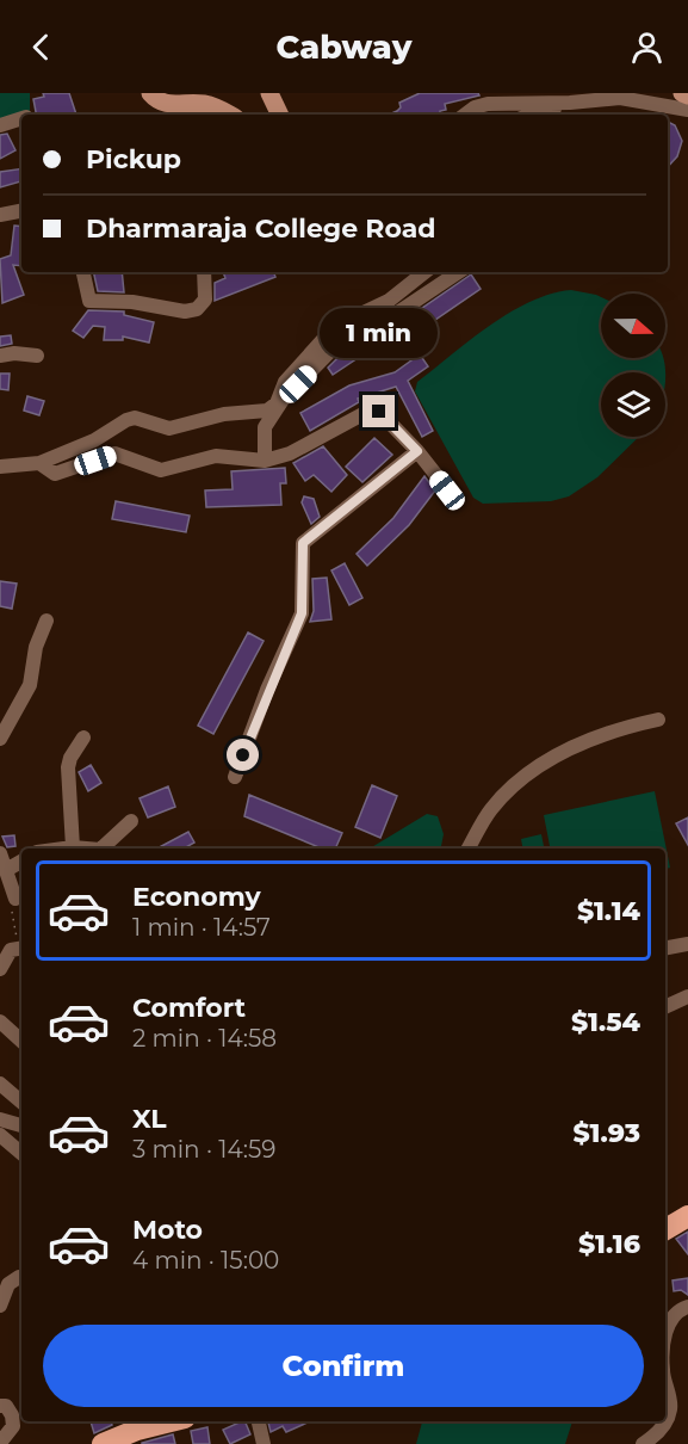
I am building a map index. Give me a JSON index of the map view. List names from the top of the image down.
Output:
{
  "north": "right",
  "page": {
    "header": "Cabway",
    "banner": ["Pickup", "Dharmaraja College Road"],
    "bubble": "1 min",
    "list": [
      {
        "name": "Economy",
        "note": "1 min · 14:57",
        "value": "$1.14"
      },
      {
        "name": "Comfort",
        "note": "2 min · 14:58",
        "value": "$1.54"
      },
      {
        "name": "XL",
        "note": "3 min · 14:59",
        "value": "$1.93"
      },
      {
        "name": "Moto",
        "note": "4 min · 15:00",
        "value": "$1.16"
      }
    ],
    "buttons": "Confirm"
  }
}
